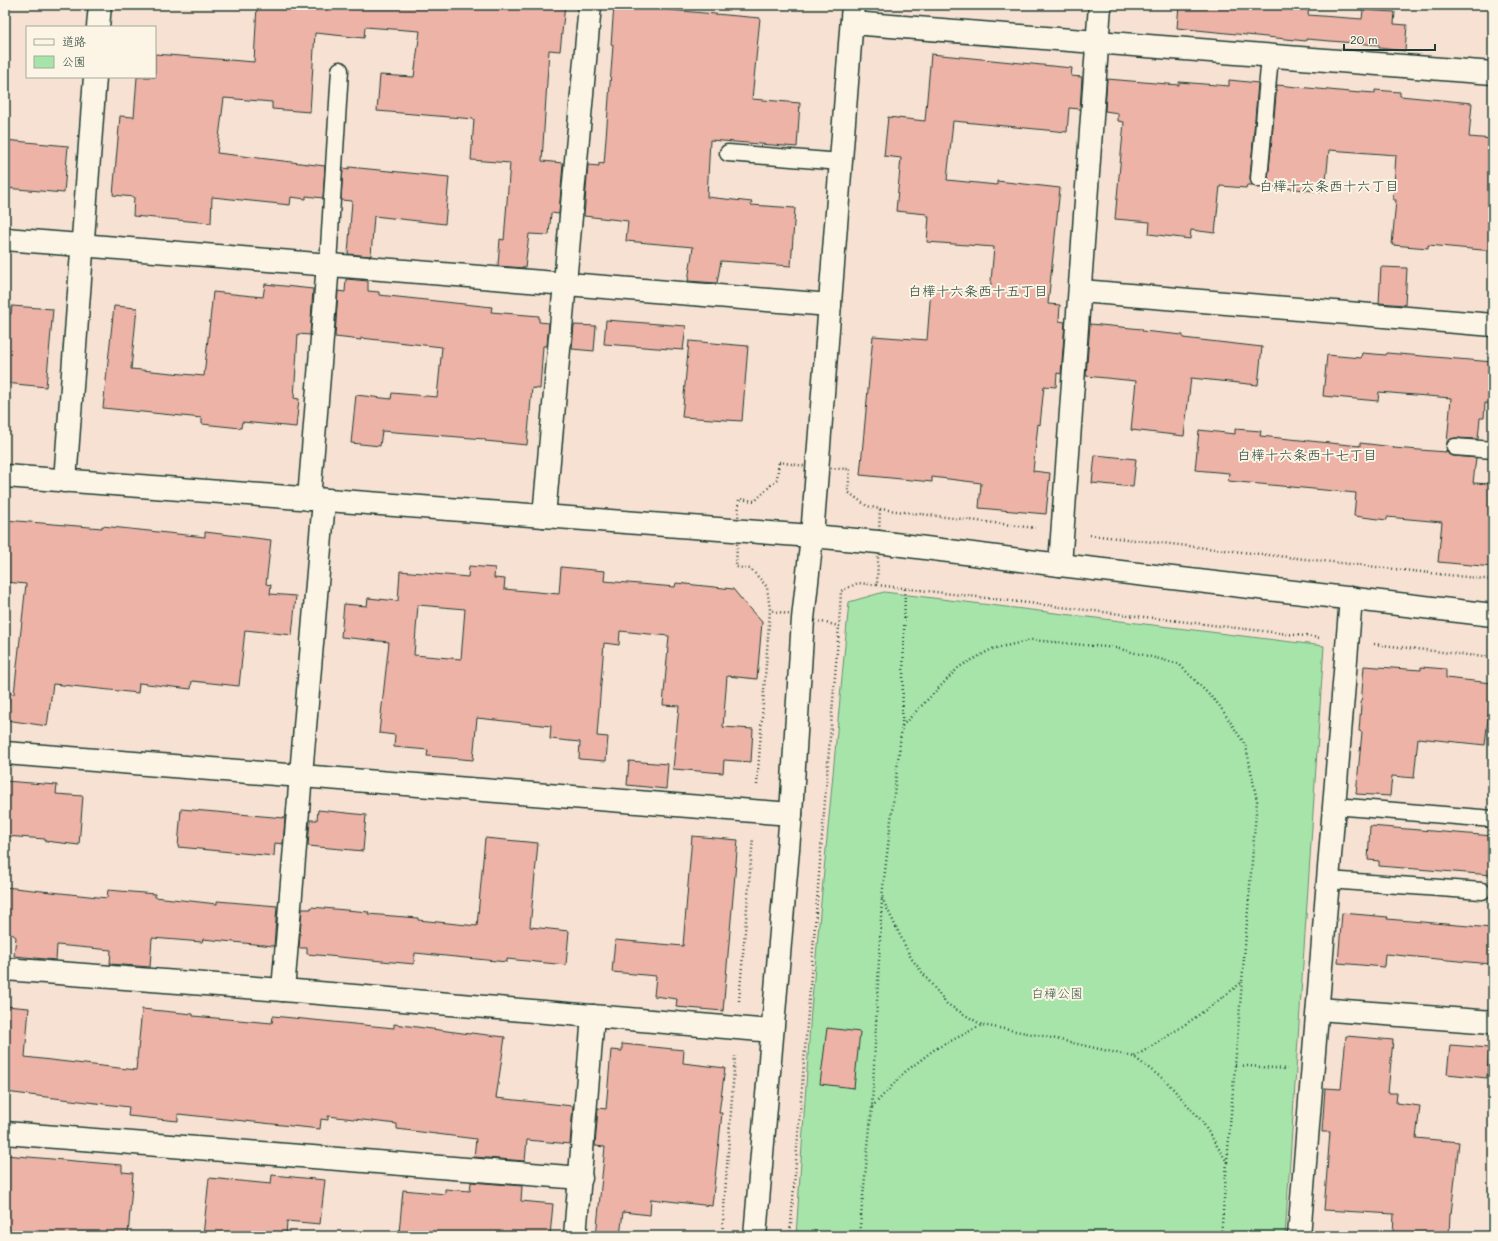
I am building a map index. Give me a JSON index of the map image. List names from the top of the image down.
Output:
{
  "districts": ["白樺十六条西十六丁目", "白樺十六条西十五丁目", "白樺十六条西十七丁目"],
  "parks": ["白樺公園"],
  "legend": ["道路", "公園"],
  "scale_bar": "20 m"
}
